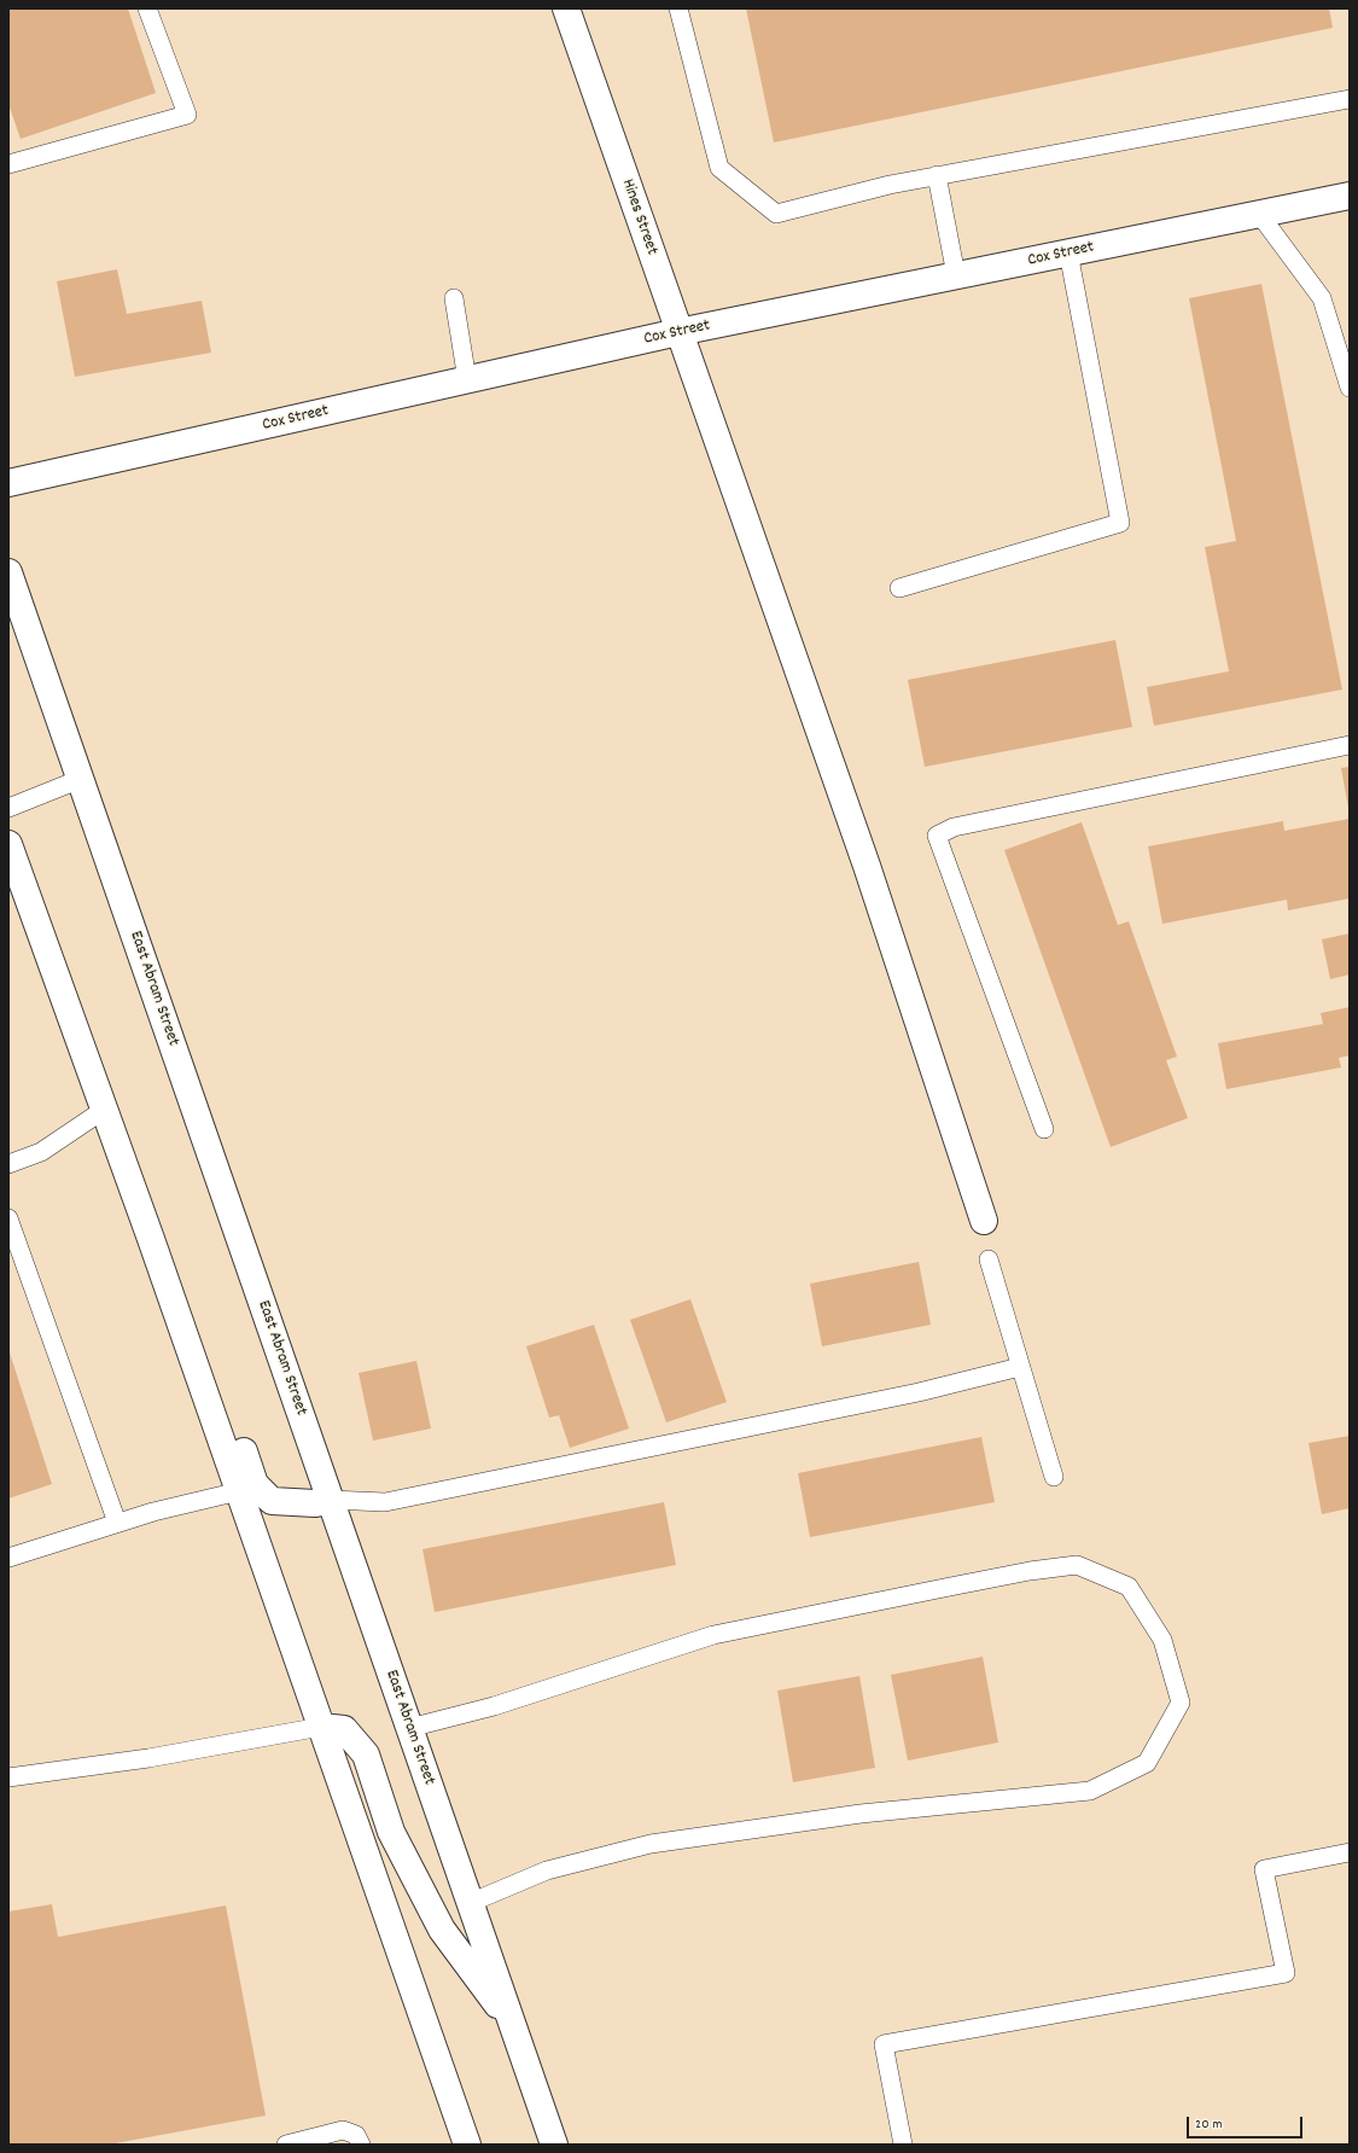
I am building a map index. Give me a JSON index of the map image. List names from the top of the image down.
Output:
{
  "streets": {
    "main road": ["Hines Street", "Cox Street", "East Abram Street"]
  },
  "crossings": [
    ["Hines Street", "Cox Street"]
  ],
  "scale_bar": "20 m"
}
